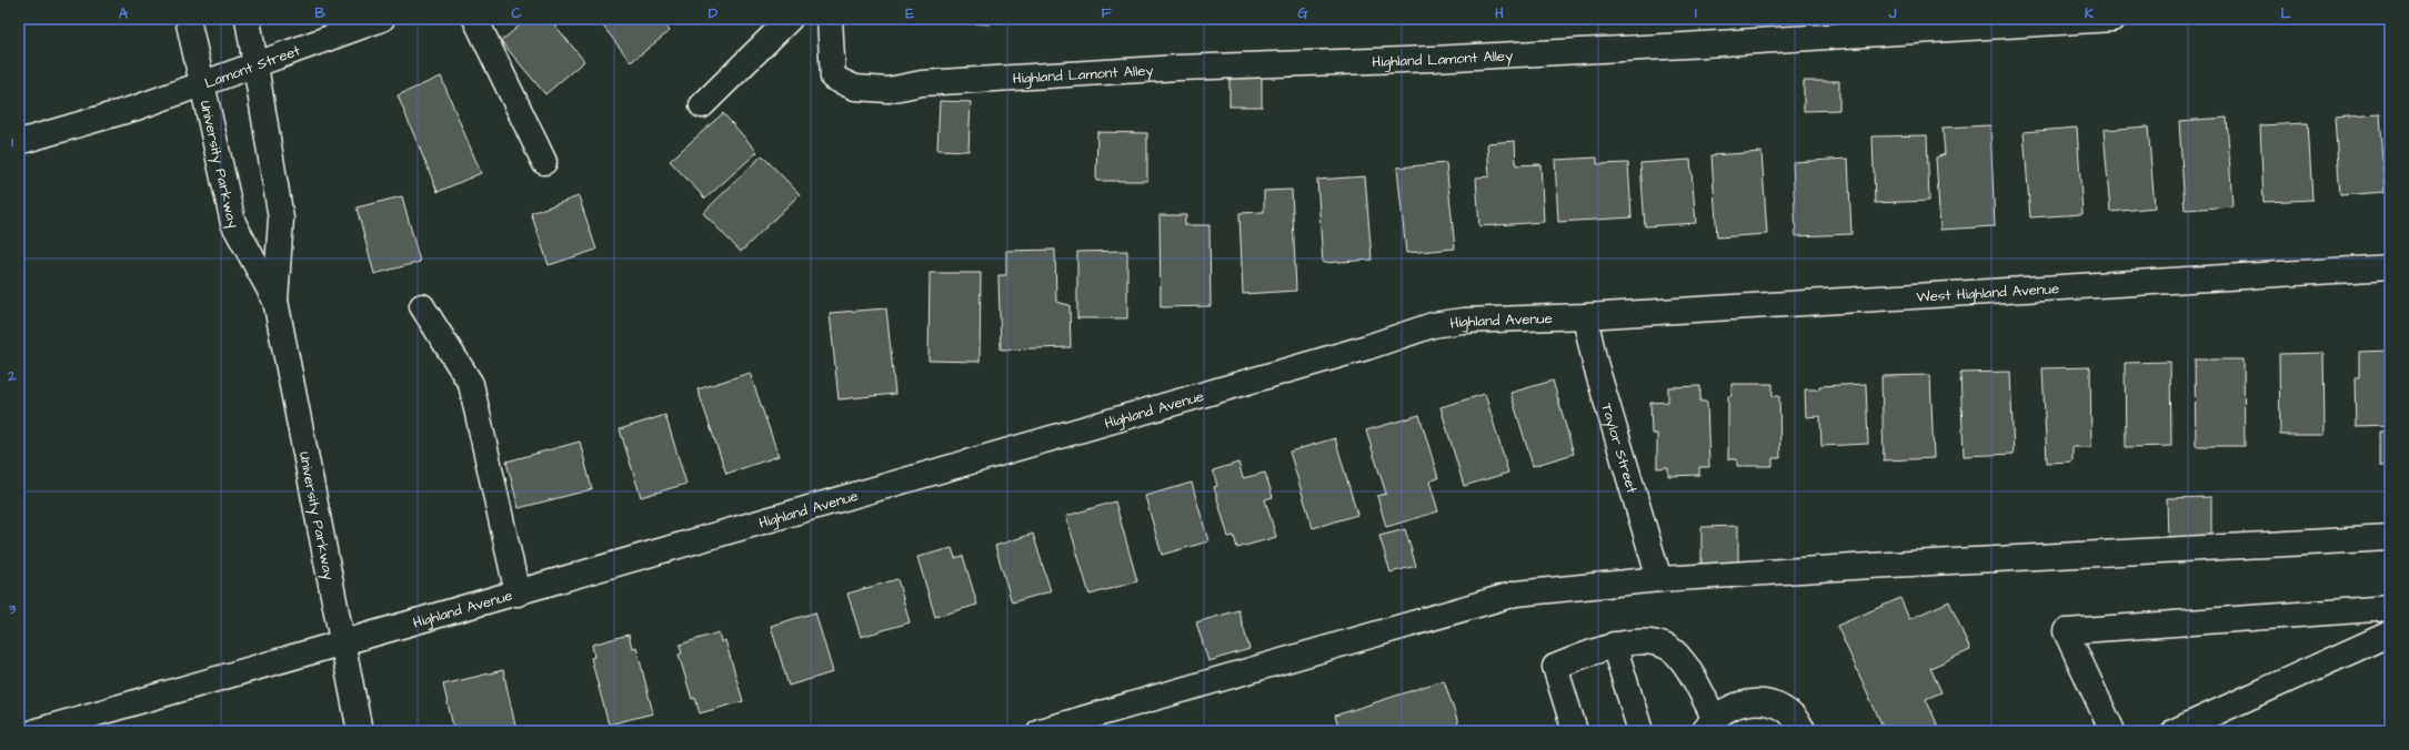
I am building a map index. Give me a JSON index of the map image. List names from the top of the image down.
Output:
{
  "streets": {
    "street": [
      "Highland Lamont Alley",
      "Lamont Street",
      "University Parkway",
      "West Highland Avenue",
      "Highland Avenue",
      "Taylor Street"
    ]
  },
  "crossings": [
    ["Lamont Street", "University Parkway"],
    ["University Parkway", "Highland Avenue"],
    ["West Highland Avenue", "Highland Avenue"],
    ["West Highland Avenue", "Taylor Street"],
    ["Highland Avenue", "Taylor Street"]
  ],
  "grid": {
    "columns": [
      "A",
      "B",
      "C",
      "D",
      "E",
      "F",
      "G",
      "H",
      "I",
      "J",
      "K",
      "L"
    ],
    "rows": ["1", "2", "3"]
  }
}
